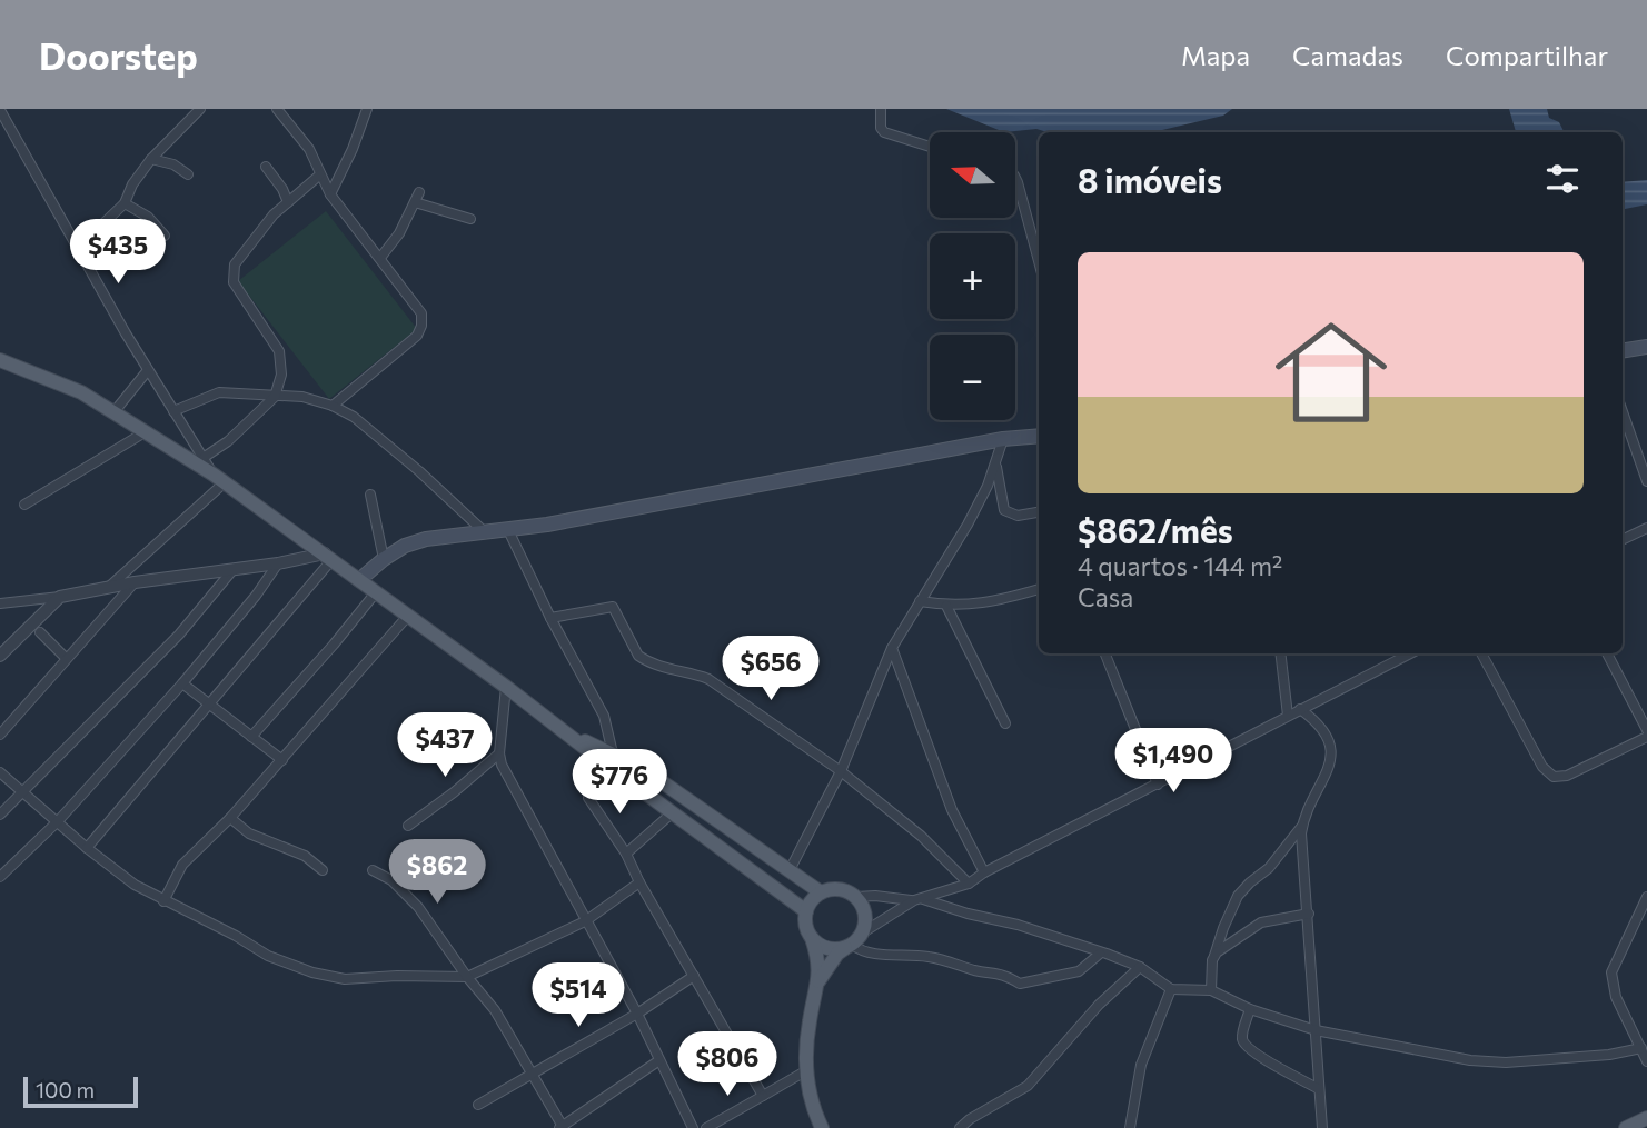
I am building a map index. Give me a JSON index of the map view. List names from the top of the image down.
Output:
{
  "scale_bar": "100 m",
  "north": "left",
  "page": {
    "header": "Doorstep",
    "nav": ["Mapa", "Camadas", "Compartilhar"],
    "map_buttons": ["+", "−"],
    "heading": "8 imóveis",
    "price": [
      "$435",
      "$656",
      "$437",
      "$1,490",
      "$776",
      "$862",
      "$514",
      "$806"
    ],
    "list": [
      {
        "name": "$862/mês",
        "note": "4 quartos · 144 m² · Casa"
      }
    ],
    "scale": "100 m"
  }
}
